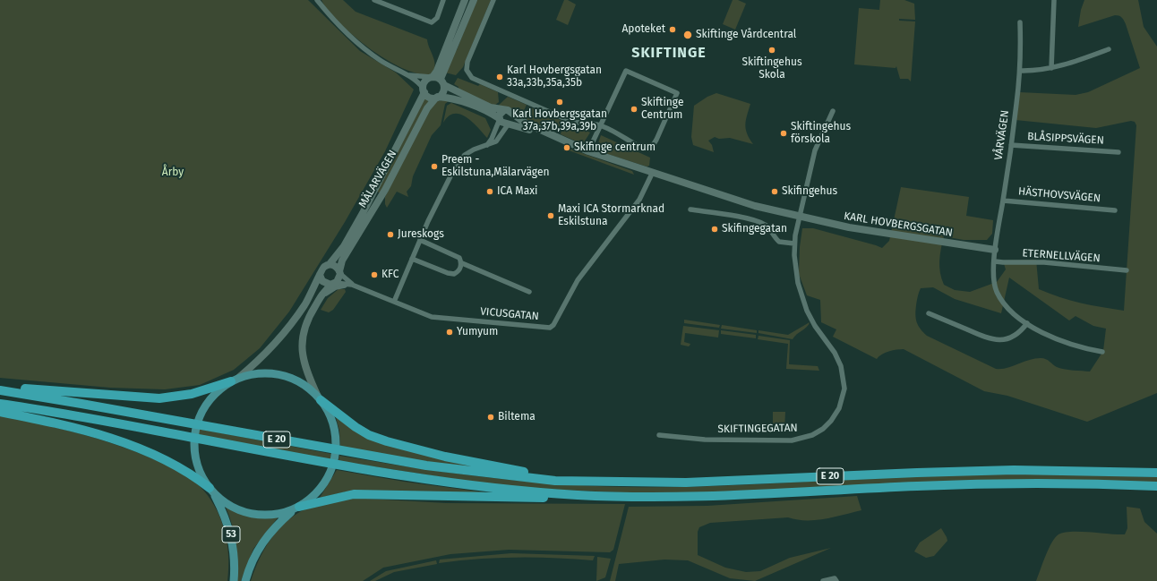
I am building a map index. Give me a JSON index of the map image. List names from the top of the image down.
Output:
{
  "streets": {
    "highway": ["E 20"],
    "main road": ["MÄLARVÄGEN", "KARL HOVBERGSGATAN", "53"],
    "street": [
      "VÅRVÄGEN",
      "BLÅSIPPSVÄGEN",
      "HÄSTHOVSVÄGEN",
      "ETERNELLVÄGEN",
      "VICUSGATAN",
      "SKIFTINGEGATAN"
    ]
  },
  "crossings": [
    ["VÅRVÄGEN", "BLÅSIPPSVÄGEN"],
    ["VÅRVÄGEN", "HÄSTHOVSVÄGEN"],
    ["VÅRVÄGEN", "KARL HOVBERGSGATAN"],
    ["VÅRVÄGEN", "ETERNELLVÄGEN"],
    ["MÄLARVÄGEN", "KARL HOVBERGSGATAN"],
    ["MÄLARVÄGEN", "VICUSGATAN"],
    ["KARL HOVBERGSGATAN", "VICUSGATAN"],
    ["KARL HOVBERGSGATAN", "SKIFTINGEGATAN"],
    ["E 20", "53"]
  ],
  "districts": ["SKIFTINGE"],
  "parks": ["Årby"],
  "places": [
    "Apoteket",
    "Skiftinge Vårdcentral",
    "Skiftingehus Skola",
    "Karl Hovbergsgatan 33a,33b,35a,35b",
    "Karl Hovbergsgatan 37a,37b,39a,39b",
    "Skiftinge Centrum",
    "Skiftingehus förskola",
    "Skifinge centrum",
    "Preem - Eskilstuna,Mälarvägen",
    "ICA Maxi",
    "Skifingehus",
    "Maxi ICA Stormarknad Eskilstuna",
    "Skifingegatan",
    "Jureskogs",
    "KFC",
    "Yumyum",
    "Biltema"
  ]
}
